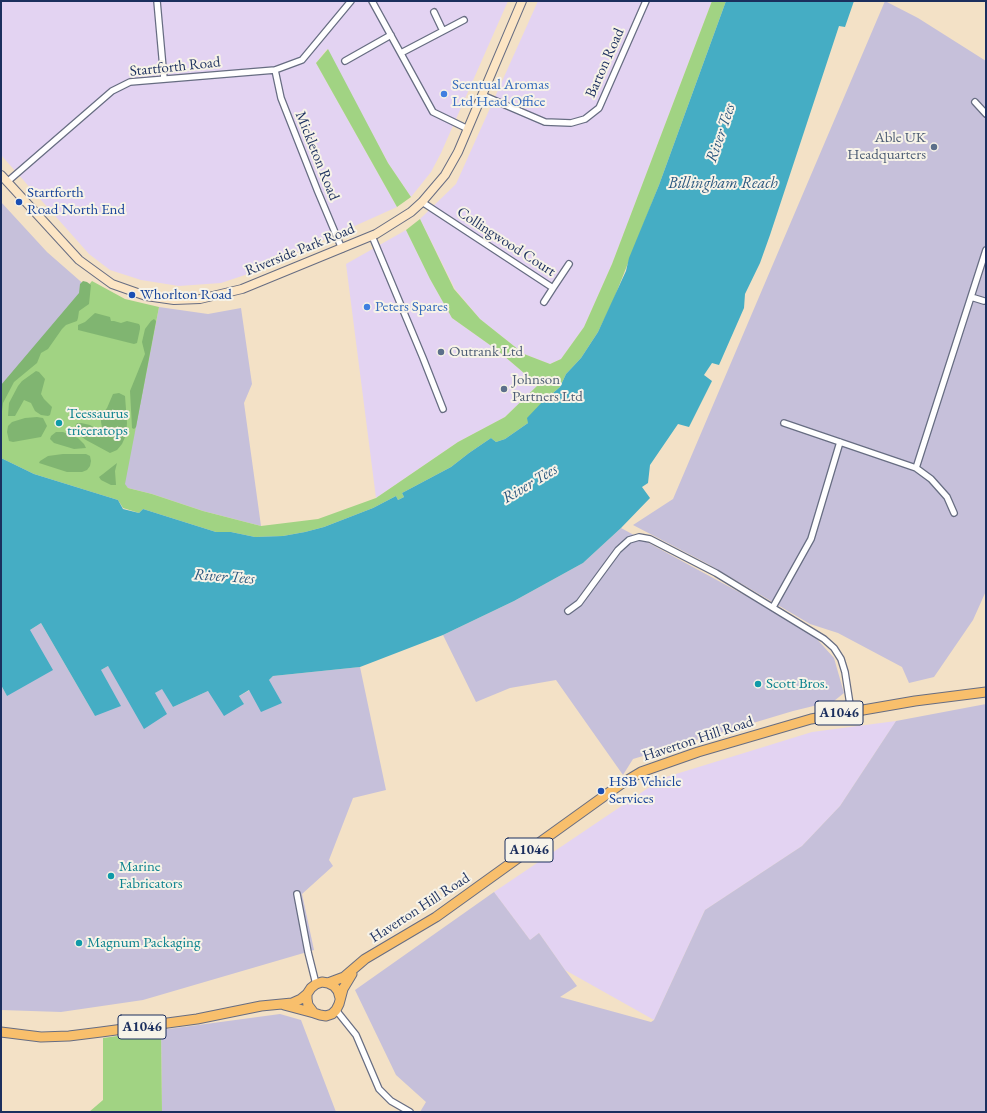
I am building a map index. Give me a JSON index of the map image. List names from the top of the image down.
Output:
{
  "streets": {
    "main road": ["A1046", "Haverton Hill Road"],
    "street": [
      "Barton Road",
      "Startforth Road",
      "Mickleton Road",
      "Collingwood Court",
      "Riverside Park Road"
    ]
  },
  "crossings": [
    ["Barton Road", "Riverside Park Road"],
    ["Startforth Road", "Mickleton Road"],
    ["Startforth Road", "Riverside Park Road"],
    ["Mickleton Road", "Riverside Park Road"],
    ["Collingwood Court", "Riverside Park Road"],
    ["A1046", "Haverton Hill Road"]
  ],
  "water": ["River Tees", "Billingham Reach"],
  "places": [
    "Scentual Aromas Ltd Head Office",
    "Able UK Headquarters",
    "Startforth Road North End",
    "Whorlton Road",
    "Peters Spares",
    "Outrank Ltd",
    "Johnson Partners Ltd",
    "Teessaurus triceratops",
    "Scott Bros.",
    "HSB Vehicle Services",
    "Marine Fabricators",
    "Magnum Packaging"
  ]
}
